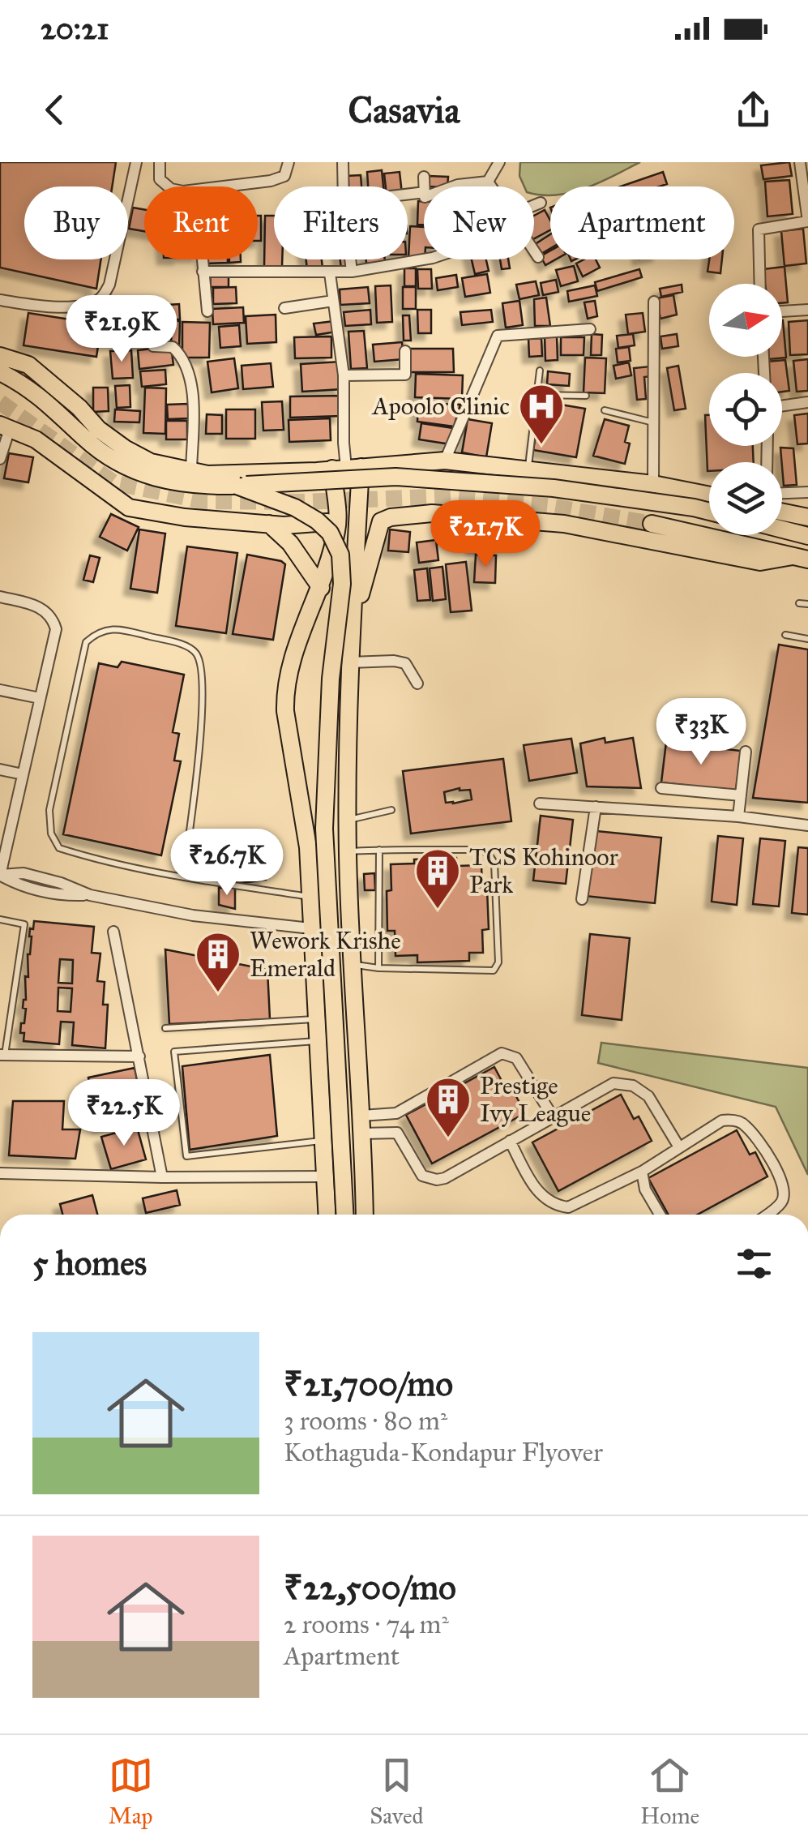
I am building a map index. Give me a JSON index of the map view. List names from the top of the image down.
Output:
{
  "places": {
    "hospital": ["Apoolo Clinic"],
    "building": ["TCS Kohinoor Park", "Wework Krishe Emerald", "Prestige Ivy League"]
  },
  "north": "right",
  "page": {
    "status": "20:21",
    "header": "Casavia",
    "chip": [
      "Buy",
      "Rent",
      "Filters",
      "New",
      "Apartment"
    ],
    "price": [
      "₹21.9K",
      "₹21.7K",
      "₹33K",
      "₹26.7K",
      "₹22.5K"
    ],
    "heading": "5 homes",
    "list": [
      {
        "name": "₹21,700/mo",
        "note": "3 rooms · 80 m² · Kothaguda-Kondapur Flyover"
      },
      {
        "name": "₹22,500/mo",
        "note": "2 rooms · 74 m² · Apartment"
      }
    ],
    "tabs": ["Map", "Saved", "Home"]
  }
}
